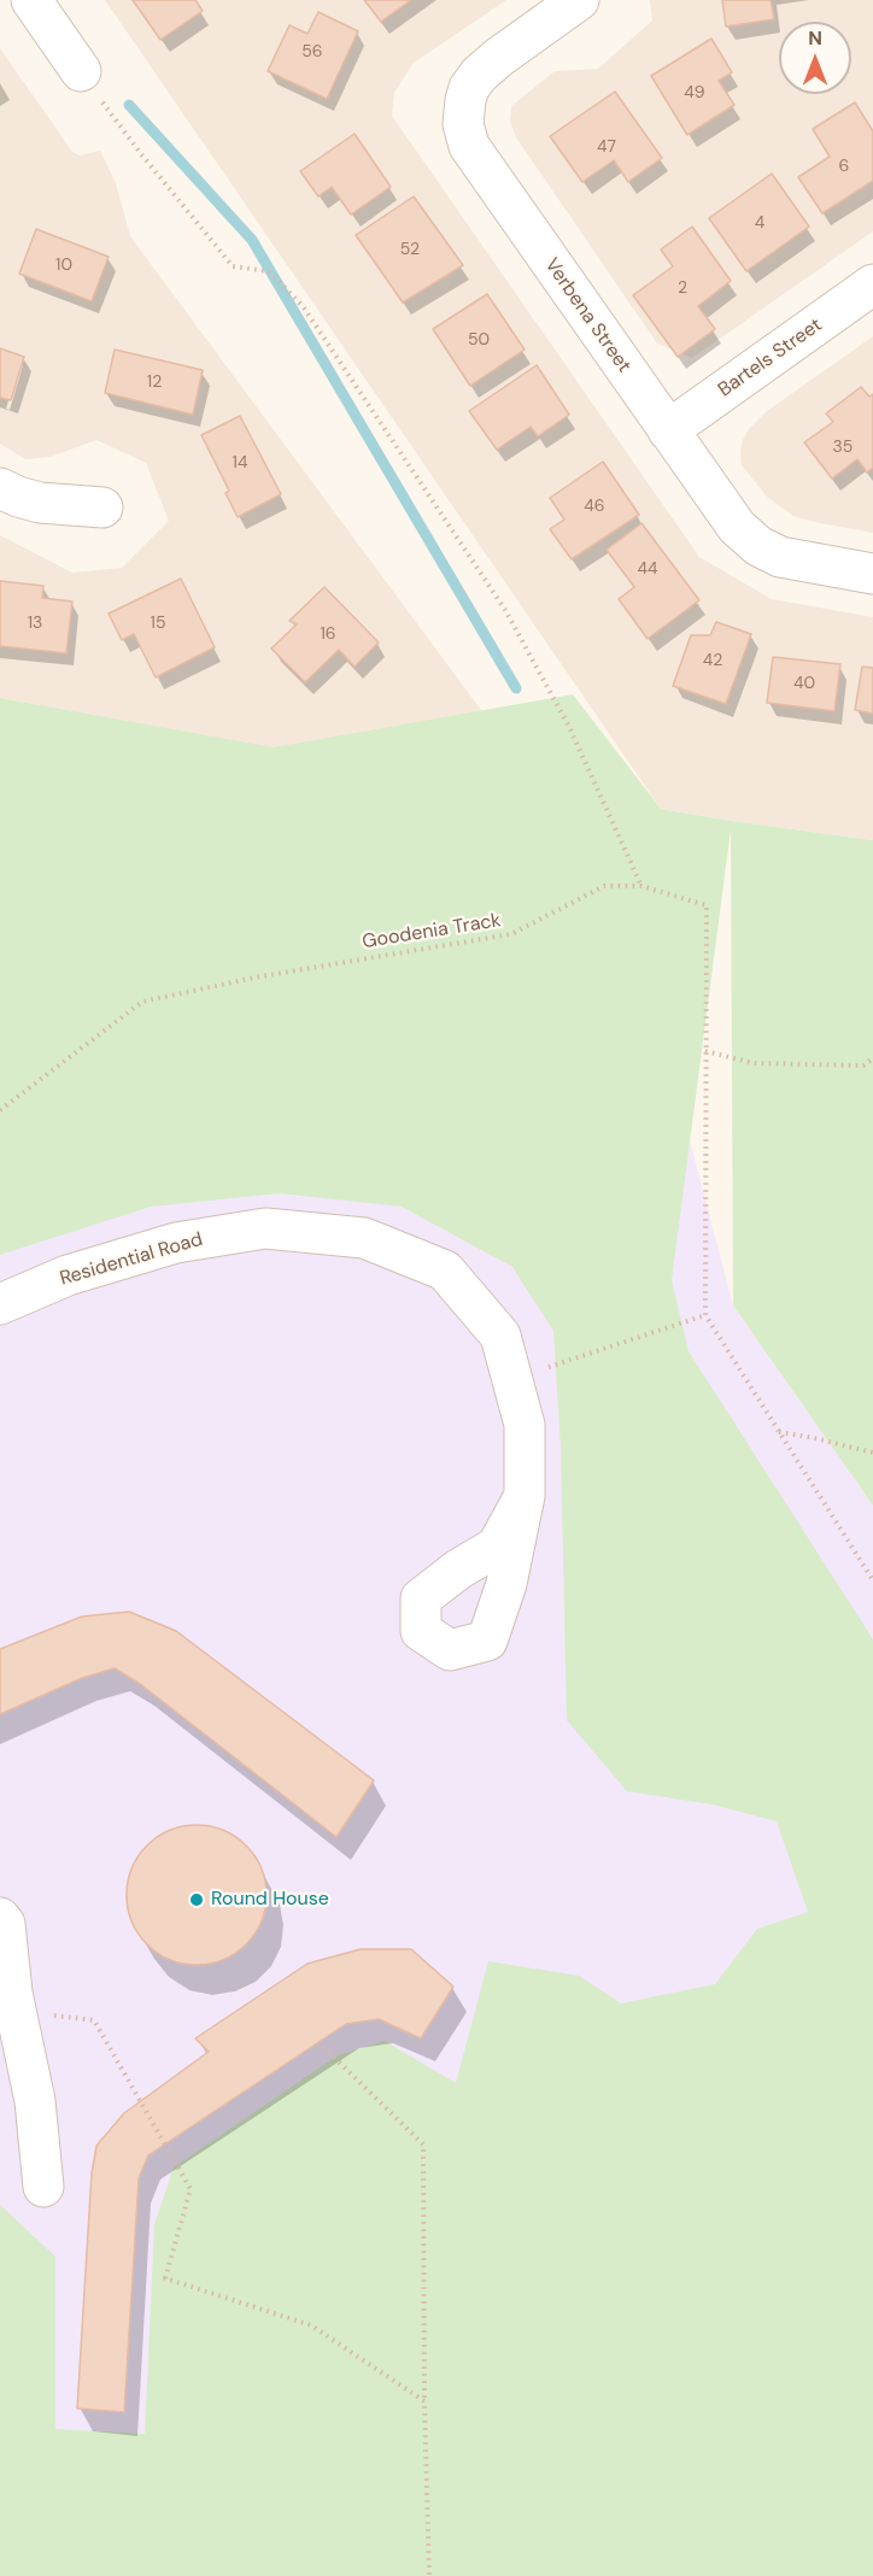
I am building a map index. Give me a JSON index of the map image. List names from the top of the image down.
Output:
{
  "streets": {
    "street": ["Verbena Street", "Bartels Street", "Residential Road"],
    "path": ["Goodenia Track"]
  },
  "crossings": [
    ["Verbena Street", "Bartels Street"]
  ],
  "places": ["Round House"],
  "house_numbers": [
    "56",
    "49",
    "47",
    "6",
    "4",
    "52",
    "10",
    "2",
    "50",
    "12",
    "35",
    "14",
    "46",
    "44",
    "13",
    "15",
    "16",
    "42",
    "40"
  ],
  "north": "top"
}
